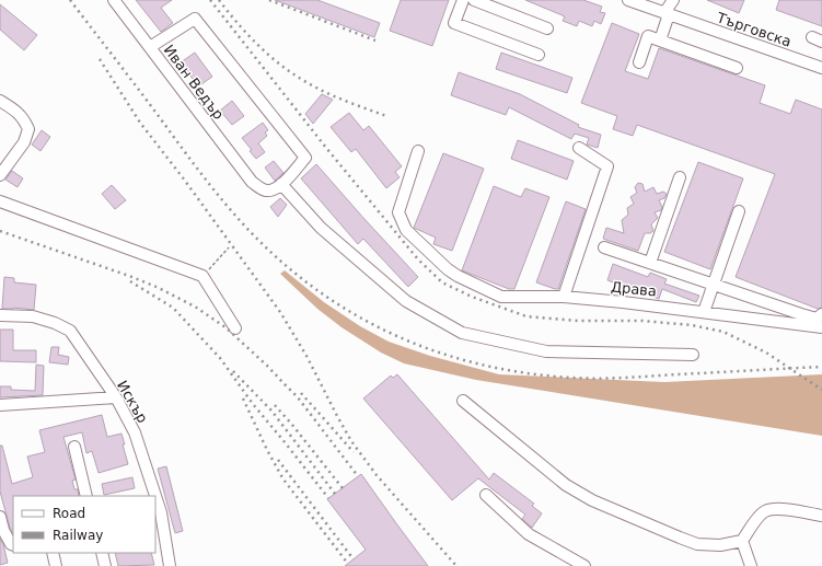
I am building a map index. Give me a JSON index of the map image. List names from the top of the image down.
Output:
{
  "streets": {
    "street": [
      "Търговска",
      "Иван Ведър",
      "Драва",
      "Искър"
    ]
  },
  "legend": ["Road", "Railway"]
}
